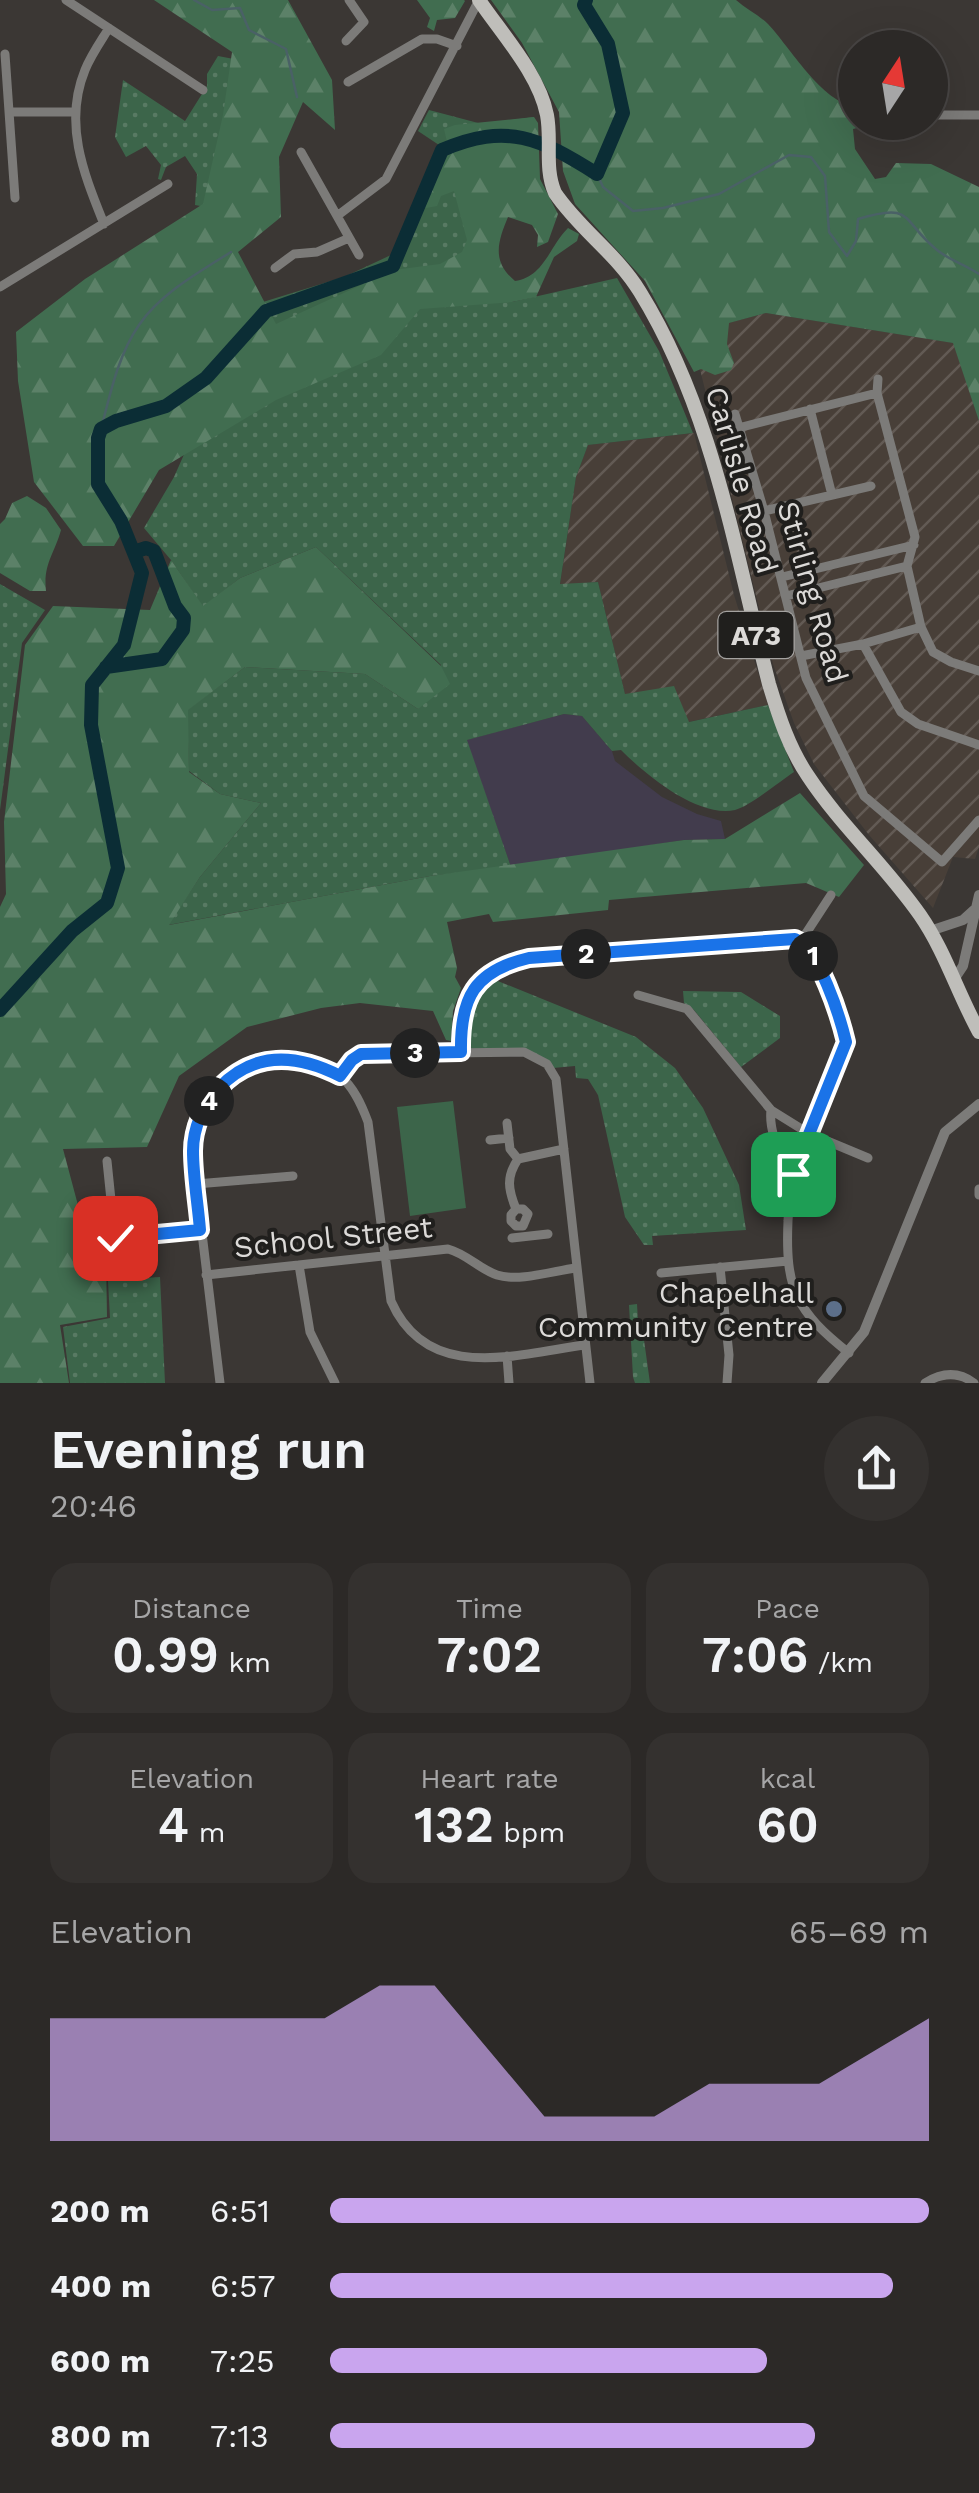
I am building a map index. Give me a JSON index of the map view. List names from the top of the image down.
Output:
{
  "streets": {
    "main road": ["Carlisle Road", "A73"],
    "street": ["Stirling Road", "School Street"]
  },
  "places": ["Chapelhall Community Centre"],
  "north": "top",
  "page": {
    "pins": [
      "2",
      "1",
      "3",
      "4"
    ],
    "heading": ["Evening run", "20:46"],
    "stats": [
      ["Distance", "0.99 km"],
      ["Time", "7:02"],
      ["Pace", "7:06 /km"],
      ["Elevation", "4 m"],
      ["Heart rate", "132 bpm"],
      ["kcal", "60"]
    ],
    "chart": ["Elevation", "65–69 m"],
    "list": [
      {
        "name": "200 m",
        "note": "6:51"
      },
      {
        "name": "400 m",
        "note": "6:57"
      },
      {
        "name": "600 m",
        "note": "7:25"
      },
      {
        "name": "800 m",
        "note": "7:13"
      }
    ]
  }
}
